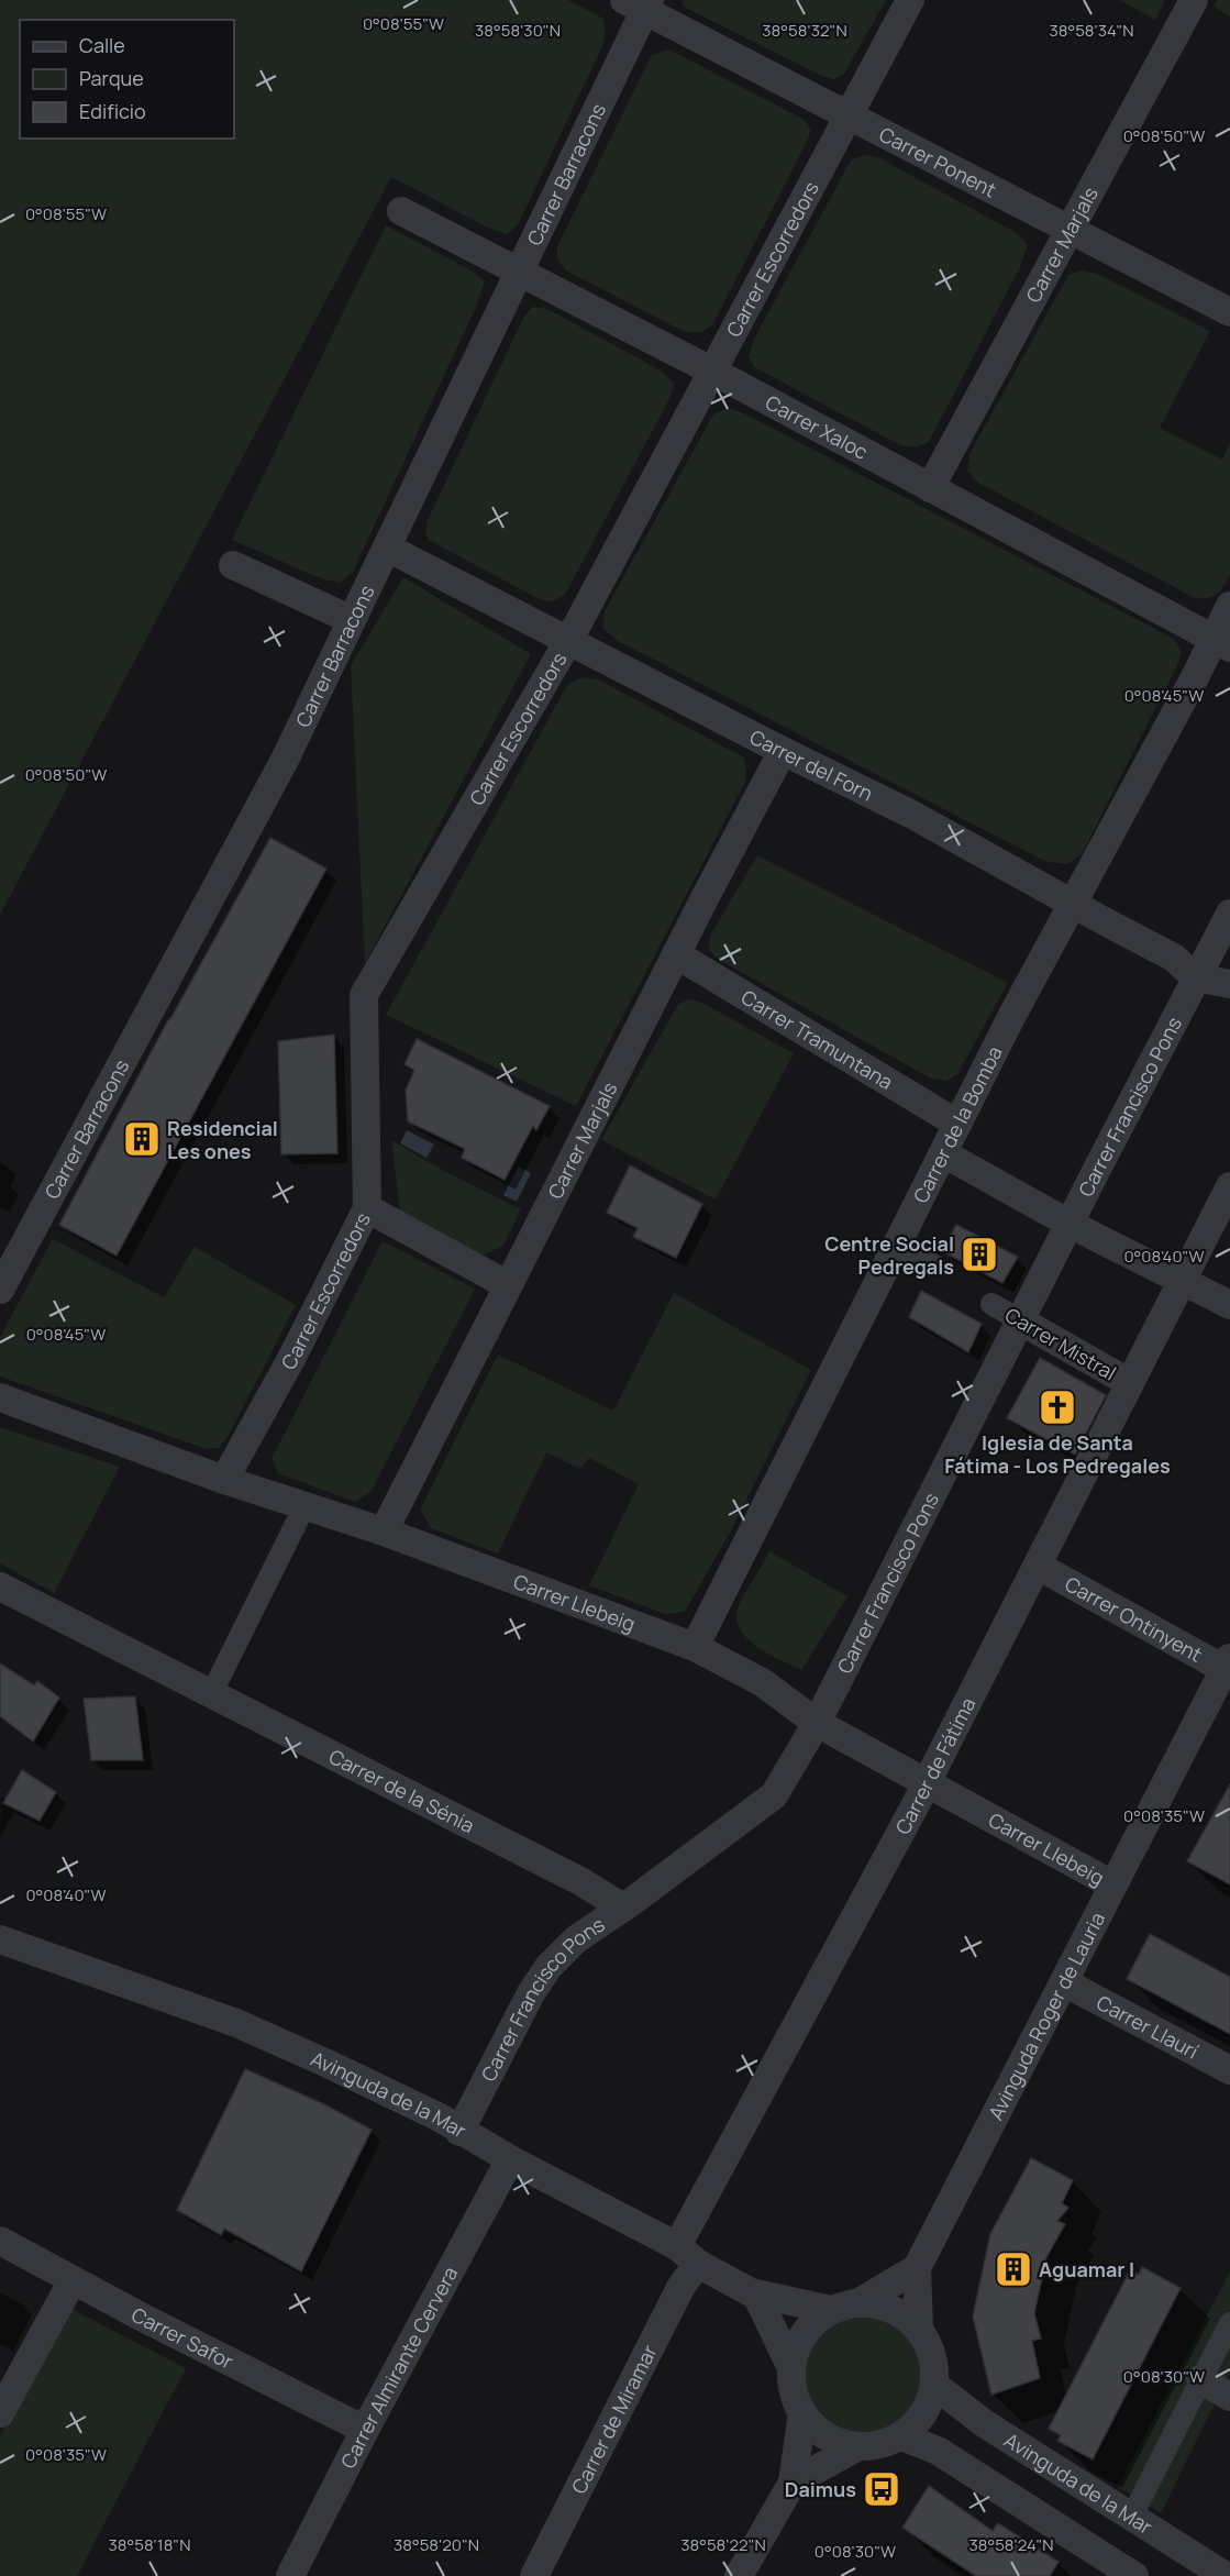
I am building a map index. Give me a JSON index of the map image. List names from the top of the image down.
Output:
{
  "streets": {
    "street": [
      "Carrer Ponent",
      "Carrer Barracons",
      "Carrer Marjals",
      "Carrer Escorredors",
      "Carrer Xaloc",
      "Carrer del Forn",
      "Carrer Tramuntana",
      "Carrer Francisco Pons",
      "Carrer de la Bomba",
      "Carrer Mistral",
      "Carrer Llebeig",
      "Carrer Ontinyent",
      "Carrer de Fátima",
      "Carrer de la Sénia",
      "Avinguda Roger de Lauria",
      "Carrer Llaurí",
      "Avinguda de la Mar",
      "Carrer Safor",
      "Carrer Almirante Cervera",
      "Carrer de Miramar"
    ]
  },
  "crossings": [
    ["Carrer Ponent", "Carrer Barracons"],
    ["Carrer Ponent", "Carrer Marjals"],
    ["Carrer Ponent", "Carrer Escorredors"],
    ["Carrer Barracons", "Carrer Xaloc"],
    ["Carrer Barracons", "Carrer del Forn"],
    ["Carrer Marjals", "Carrer Xaloc"],
    ["Carrer Marjals", "Carrer del Forn"],
    ["Carrer Marjals", "Carrer Tramuntana"],
    ["Carrer Marjals", "Carrer Llebeig"],
    ["Carrer Escorredors", "Carrer Xaloc"],
    ["Carrer Escorredors", "Carrer del Forn"],
    ["Carrer Escorredors", "Carrer Llebeig"],
    ["Carrer Xaloc", "Carrer de la Bomba"],
    ["Carrer del Forn", "Carrer Francisco Pons"],
    ["Carrer del Forn", "Carrer de la Bomba"],
    ["Carrer Tramuntana", "Carrer de la Bomba"],
    ["Carrer Francisco Pons", "Carrer Mistral"],
    ["Carrer Francisco Pons", "Carrer Llebeig"],
    ["Carrer Francisco Pons", "Carrer de la Sénia"],
    ["Carrer Francisco Pons", "Avinguda de la Mar"],
    ["Carrer de la Bomba", "Carrer Llebeig"],
    ["Carrer Mistral", "Carrer de Fátima"],
    ["Carrer Llebeig", "Carrer de Fátima"],
    ["Carrer Llebeig", "Avinguda Roger de Lauria"],
    ["Carrer Ontinyent", "Carrer de Fátima"],
    ["Carrer Ontinyent", "Avinguda Roger de Lauria"],
    ["Carrer de Fátima", "Avinguda de la Mar"],
    ["Carrer de Fátima", "Carrer de Miramar"],
    ["Avinguda Roger de Lauria", "Carrer Llaurí"],
    ["Avinguda de la Mar", "Carrer Almirante Cervera"],
    ["Avinguda de la Mar", "Carrer de Miramar"],
    ["Carrer Safor", "Carrer Almirante Cervera"]
  ],
  "places": {
    "building": ["Residencial Les ones", "Centre Social Pedregals", "Aguamar I"],
    "church": ["Iglesia de Santa Fátima - Los Pedregales"],
    "bus stop": ["Daimus"]
  },
  "legend": ["Calle", "Parque", "Edificio"],
  "coordinates": [
    "0°08'55\"W",
    "38°58'30\"N",
    "38°58'32\"N",
    "38°58'34\"N",
    "0°08'50\"W",
    "0°08'45\"W",
    "0°08'40\"W",
    "0°08'35\"W",
    "0°08'30\"W",
    "38°58'18\"N",
    "38°58'20\"N",
    "38°58'22\"N",
    "38°58'24\"N"
  ]
}
